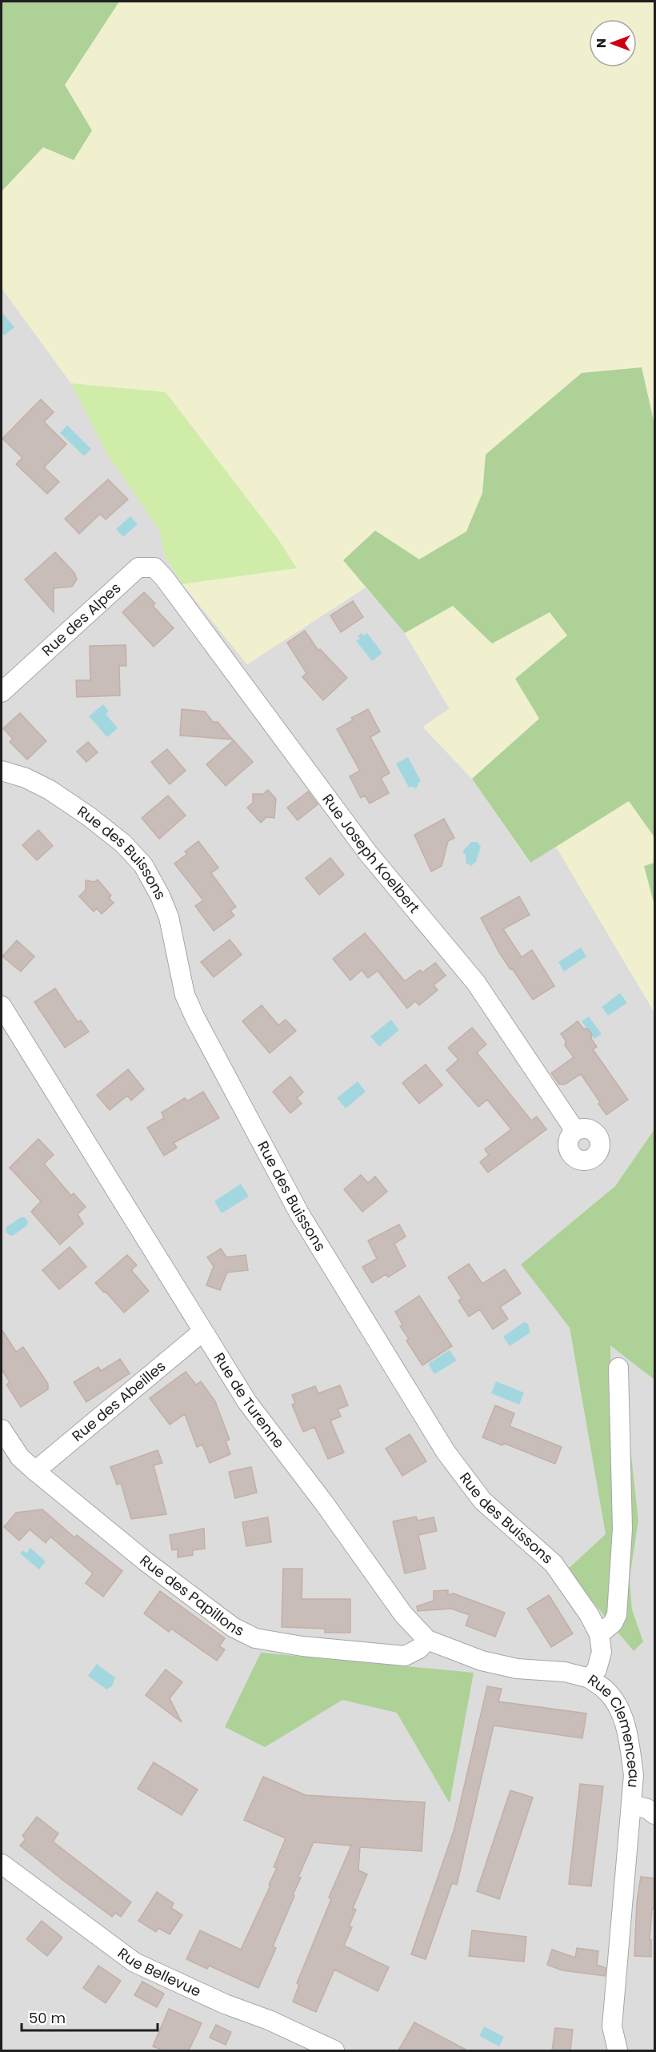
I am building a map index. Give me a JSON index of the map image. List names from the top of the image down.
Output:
{
  "streets": {
    "street": [
      "Rue des Alpes",
      "Rue Joseph Koelbert",
      "Rue des Buissons",
      "Rue de Turenne",
      "Rue des Abeilles",
      "Rue des Papillons",
      "Rue Clemenceau",
      "Rue Bellevue"
    ]
  },
  "crossings": [
    ["Rue des Alpes", "Rue Joseph Koelbert"],
    ["Rue des Buissons", "Rue Clemenceau"],
    ["Rue de Turenne", "Rue des Abeilles"],
    ["Rue de Turenne", "Rue des Papillons"],
    ["Rue de Turenne", "Rue Clemenceau"],
    ["Rue des Abeilles", "Rue des Papillons"]
  ],
  "scale_bar": "50 m",
  "north": "left"
}
